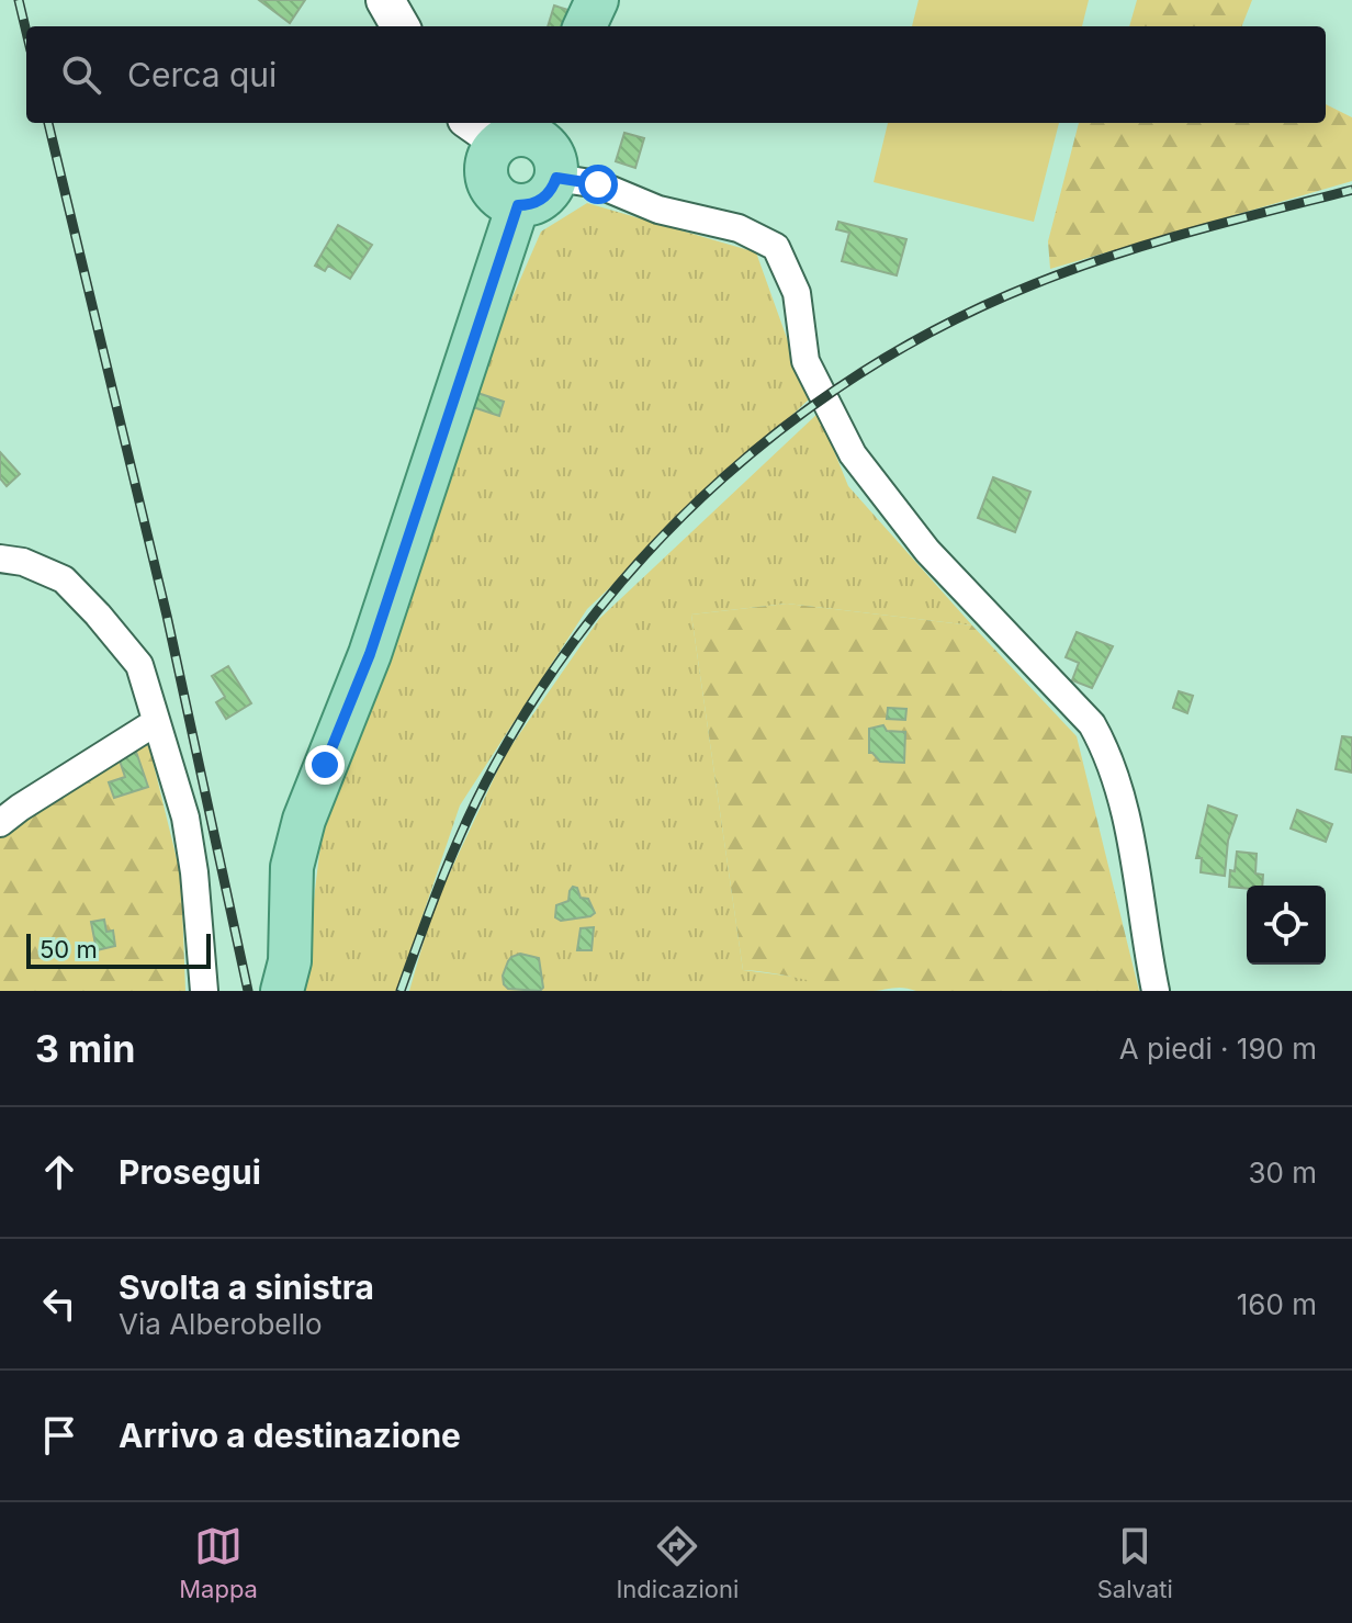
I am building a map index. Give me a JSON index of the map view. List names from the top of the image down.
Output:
{
  "scale_bar": "50 m",
  "page": {
    "search": "Cerca qui",
    "scale": "50 m",
    "heading": ["3 min", "A piedi · 190 m"],
    "list": [
      ["Prosegui", "30 m"],
      ["Svolta a sinistra", "Via Alberobello", "160 m"],
      "Arrivo a destinazione"
    ],
    "nav": ["Mappa", "Indicazioni", "Salvati"]
  }
}
